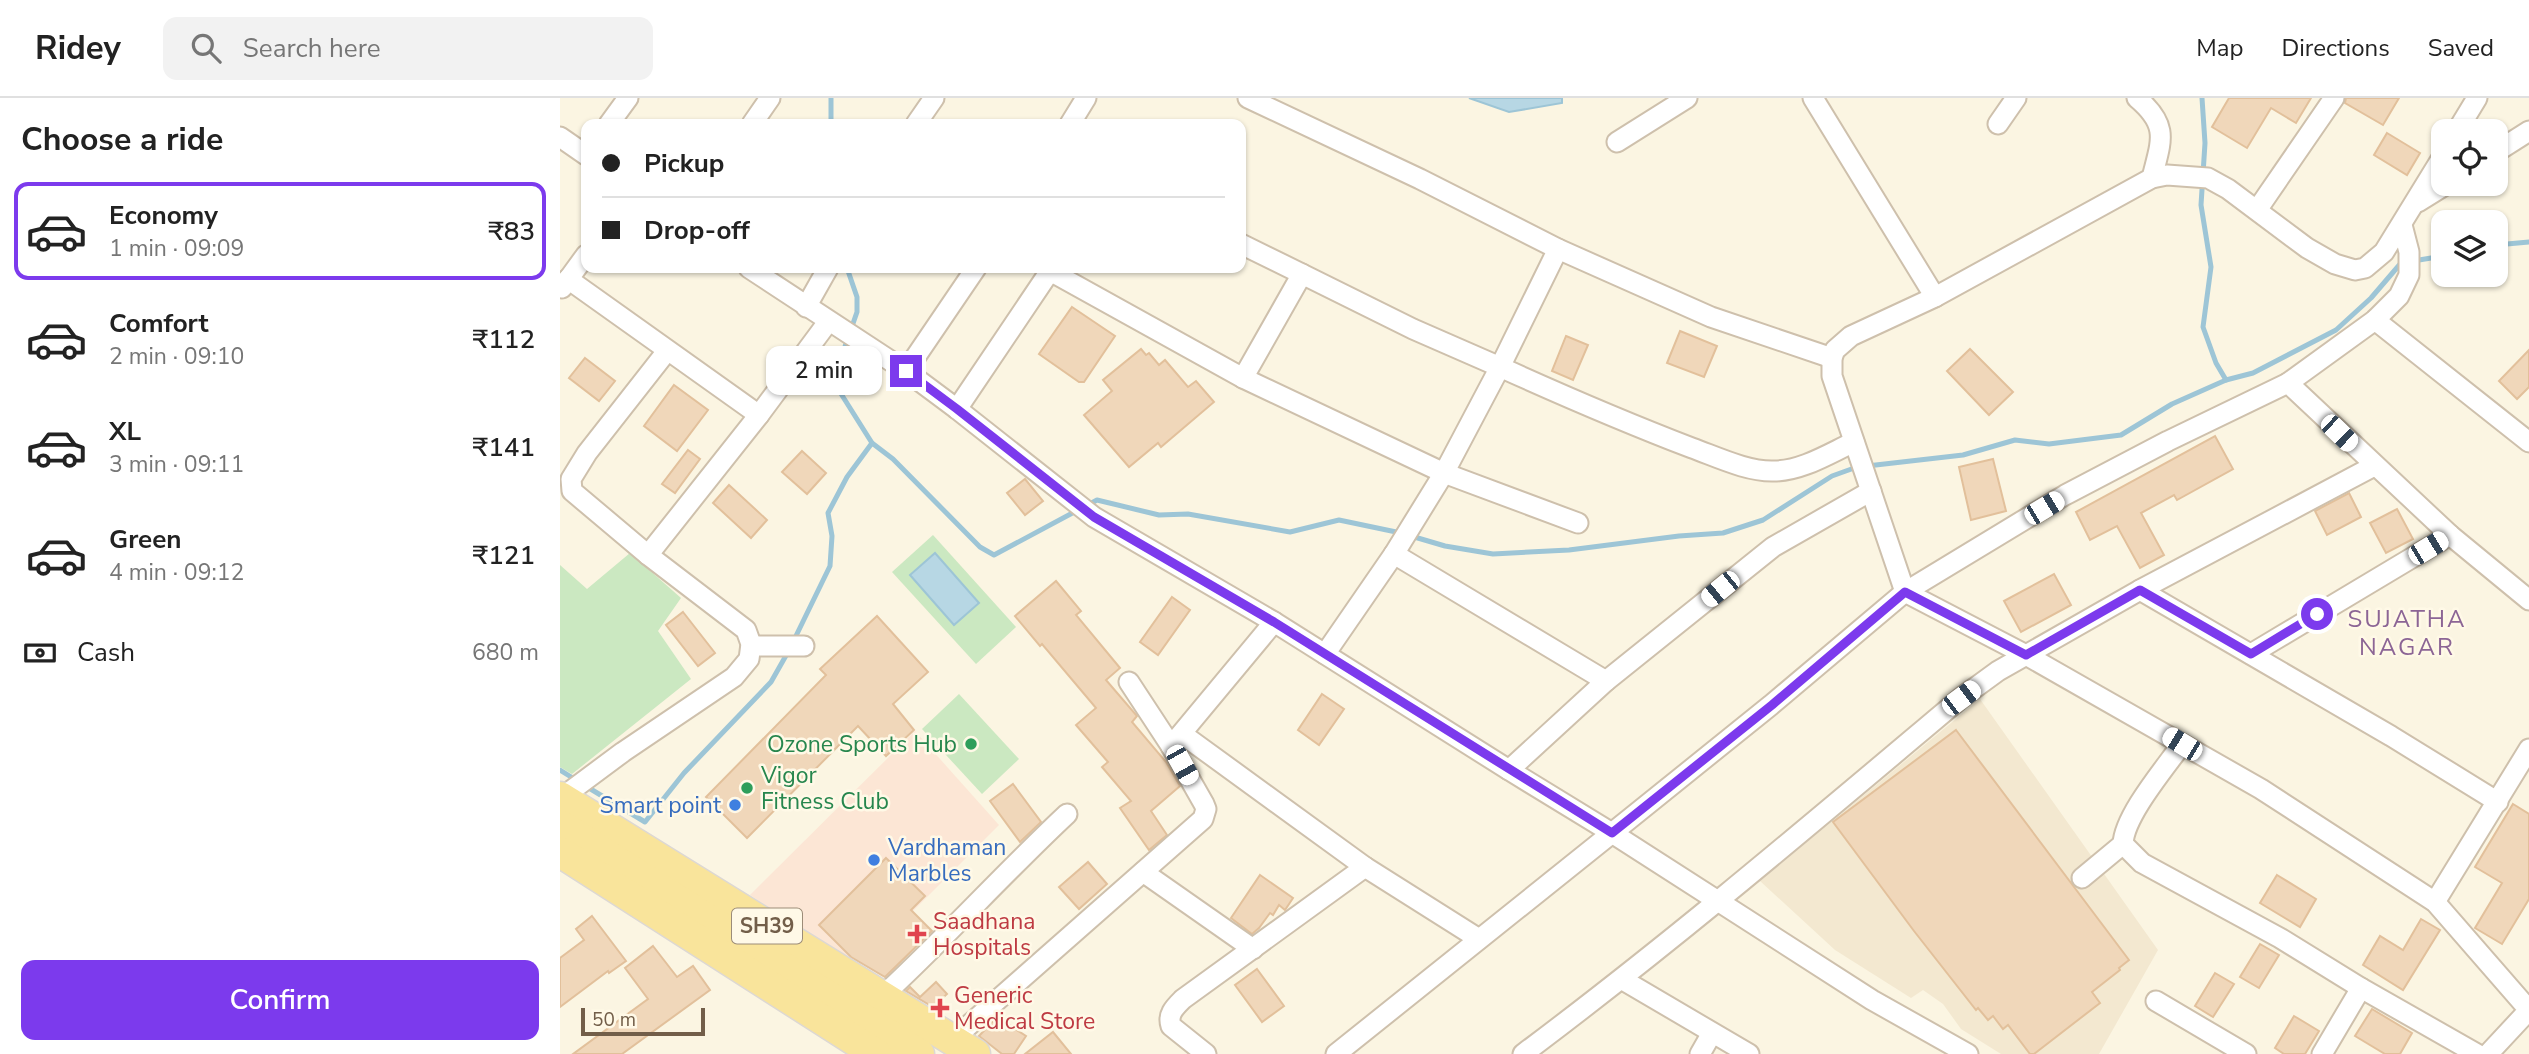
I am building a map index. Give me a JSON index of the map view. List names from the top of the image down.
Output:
{
  "streets": {
    "main road": ["SH39"]
  },
  "districts": ["SUJATHA NAGAR"],
  "places": {
    "other": [
      "Ozone Sports Hub",
      "Vigor Fitness Club",
      "Smart point",
      "Vardhaman Marbles"
    ],
    "health": ["Saadhana Hospitals", "Generic Medical Store"]
  },
  "scale_bar": "50 m",
  "page": {
    "header": "Ridey",
    "search": "Search here",
    "nav": ["Map", "Directions", "Saved"],
    "heading": "Choose a ride",
    "banner": ["Pickup", "Drop-off"],
    "list": [
      {
        "name": "Economy",
        "note": "1 min · 09:09",
        "value": "₹83"
      },
      {
        "name": "Comfort",
        "note": "2 min · 09:10",
        "value": "₹112"
      },
      {
        "name": "XL",
        "note": "3 min · 09:11",
        "value": "₹141"
      },
      {
        "name": "Green",
        "note": "4 min · 09:12",
        "value": "₹121"
      }
    ],
    "bubble": "2 min",
    "pay": ["Cash", "680 m"],
    "buttons": "Confirm",
    "scale": "50 m"
  }
}
